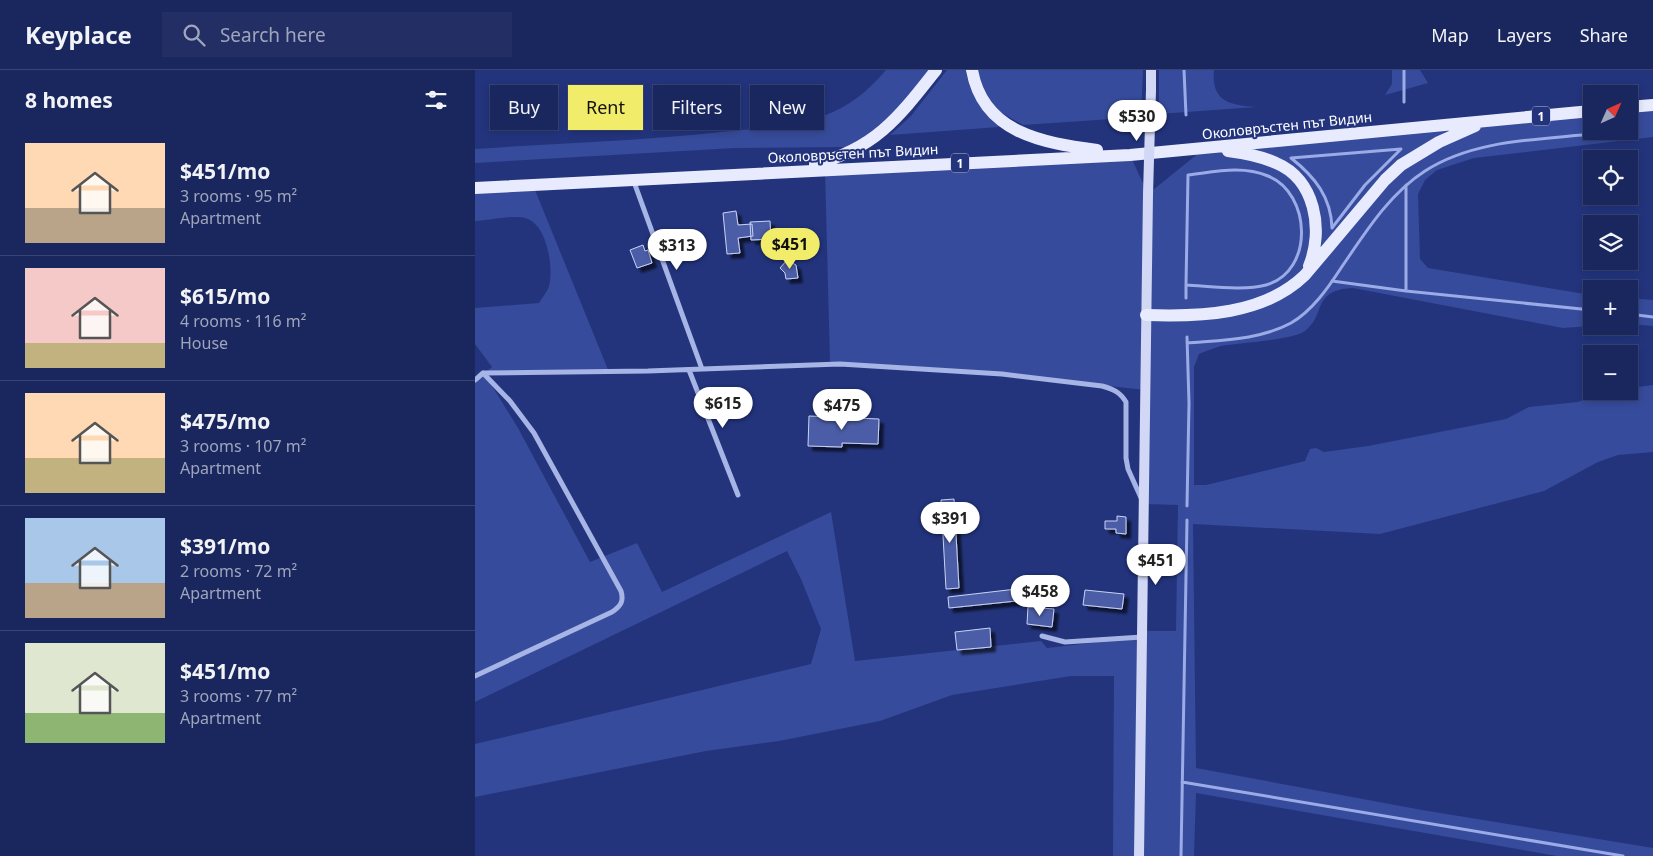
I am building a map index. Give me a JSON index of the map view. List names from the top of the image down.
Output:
{
  "streets": {
    "main road": ["1", "Околовръстен път Видин"]
  },
  "north": "top right",
  "page": {
    "header": "Keyplace",
    "search": "Search here",
    "nav": ["Map", "Layers", "Share"],
    "heading": "8 homes",
    "map_buttons": ["+", "−"],
    "chip": [
      "Buy",
      "Rent",
      "Filters",
      "New"
    ],
    "price": [
      "$530",
      "$451",
      "$313",
      "$615",
      "$475",
      "$391",
      "$451",
      "$458"
    ],
    "list": [
      {
        "name": "$451/mo",
        "note": "3 rooms · 95 m² · Apartment"
      },
      {
        "name": "$615/mo",
        "note": "4 rooms · 116 m² · House"
      },
      {
        "name": "$475/mo",
        "note": "3 rooms · 107 m² · Apartment"
      },
      {
        "name": "$391/mo",
        "note": "2 rooms · 72 m² · Apartment"
      },
      {
        "name": "$451/mo",
        "note": "3 rooms · 77 m² · Apartment"
      }
    ]
  }
}
